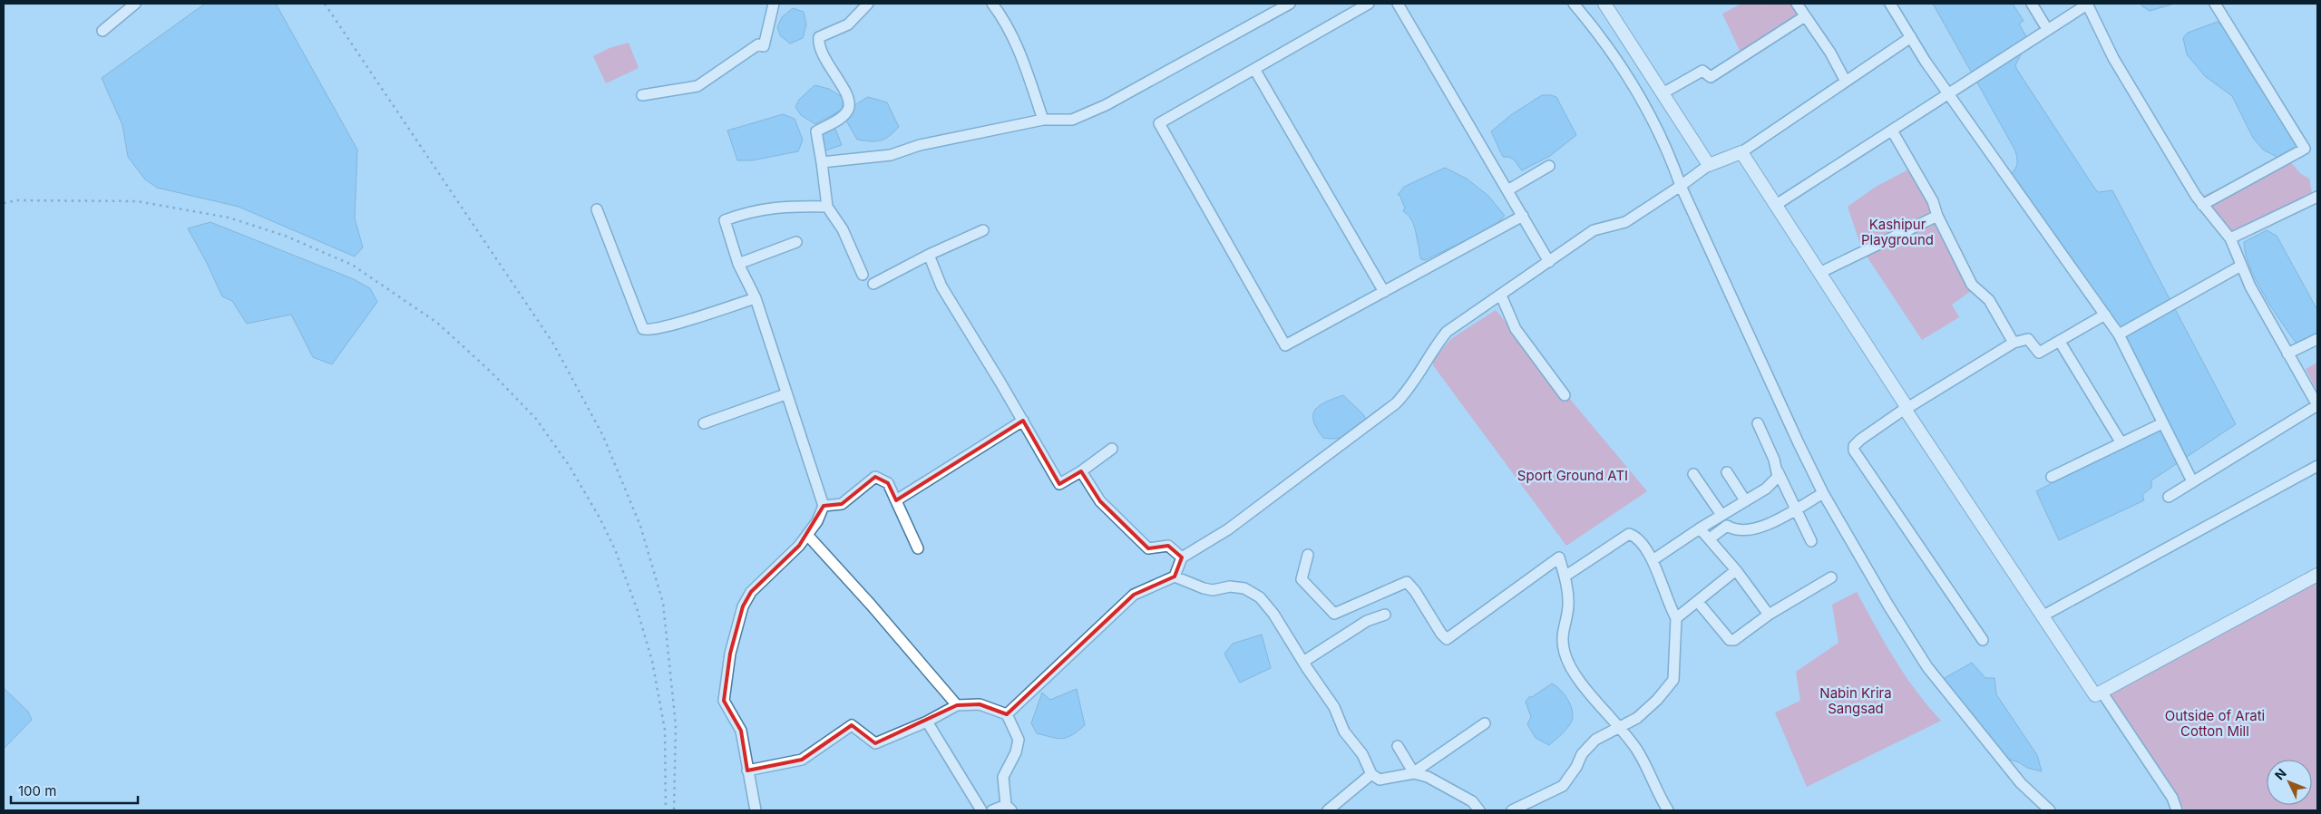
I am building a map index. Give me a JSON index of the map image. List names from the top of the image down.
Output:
{
  "parks": [
    "Kashipur Playground",
    "Sport Ground ATI",
    "Nabin Krira Sangsad",
    "Outside of Arati Cotton Mill"
  ],
  "scale_bar": "100 m",
  "north": "top left"
}
